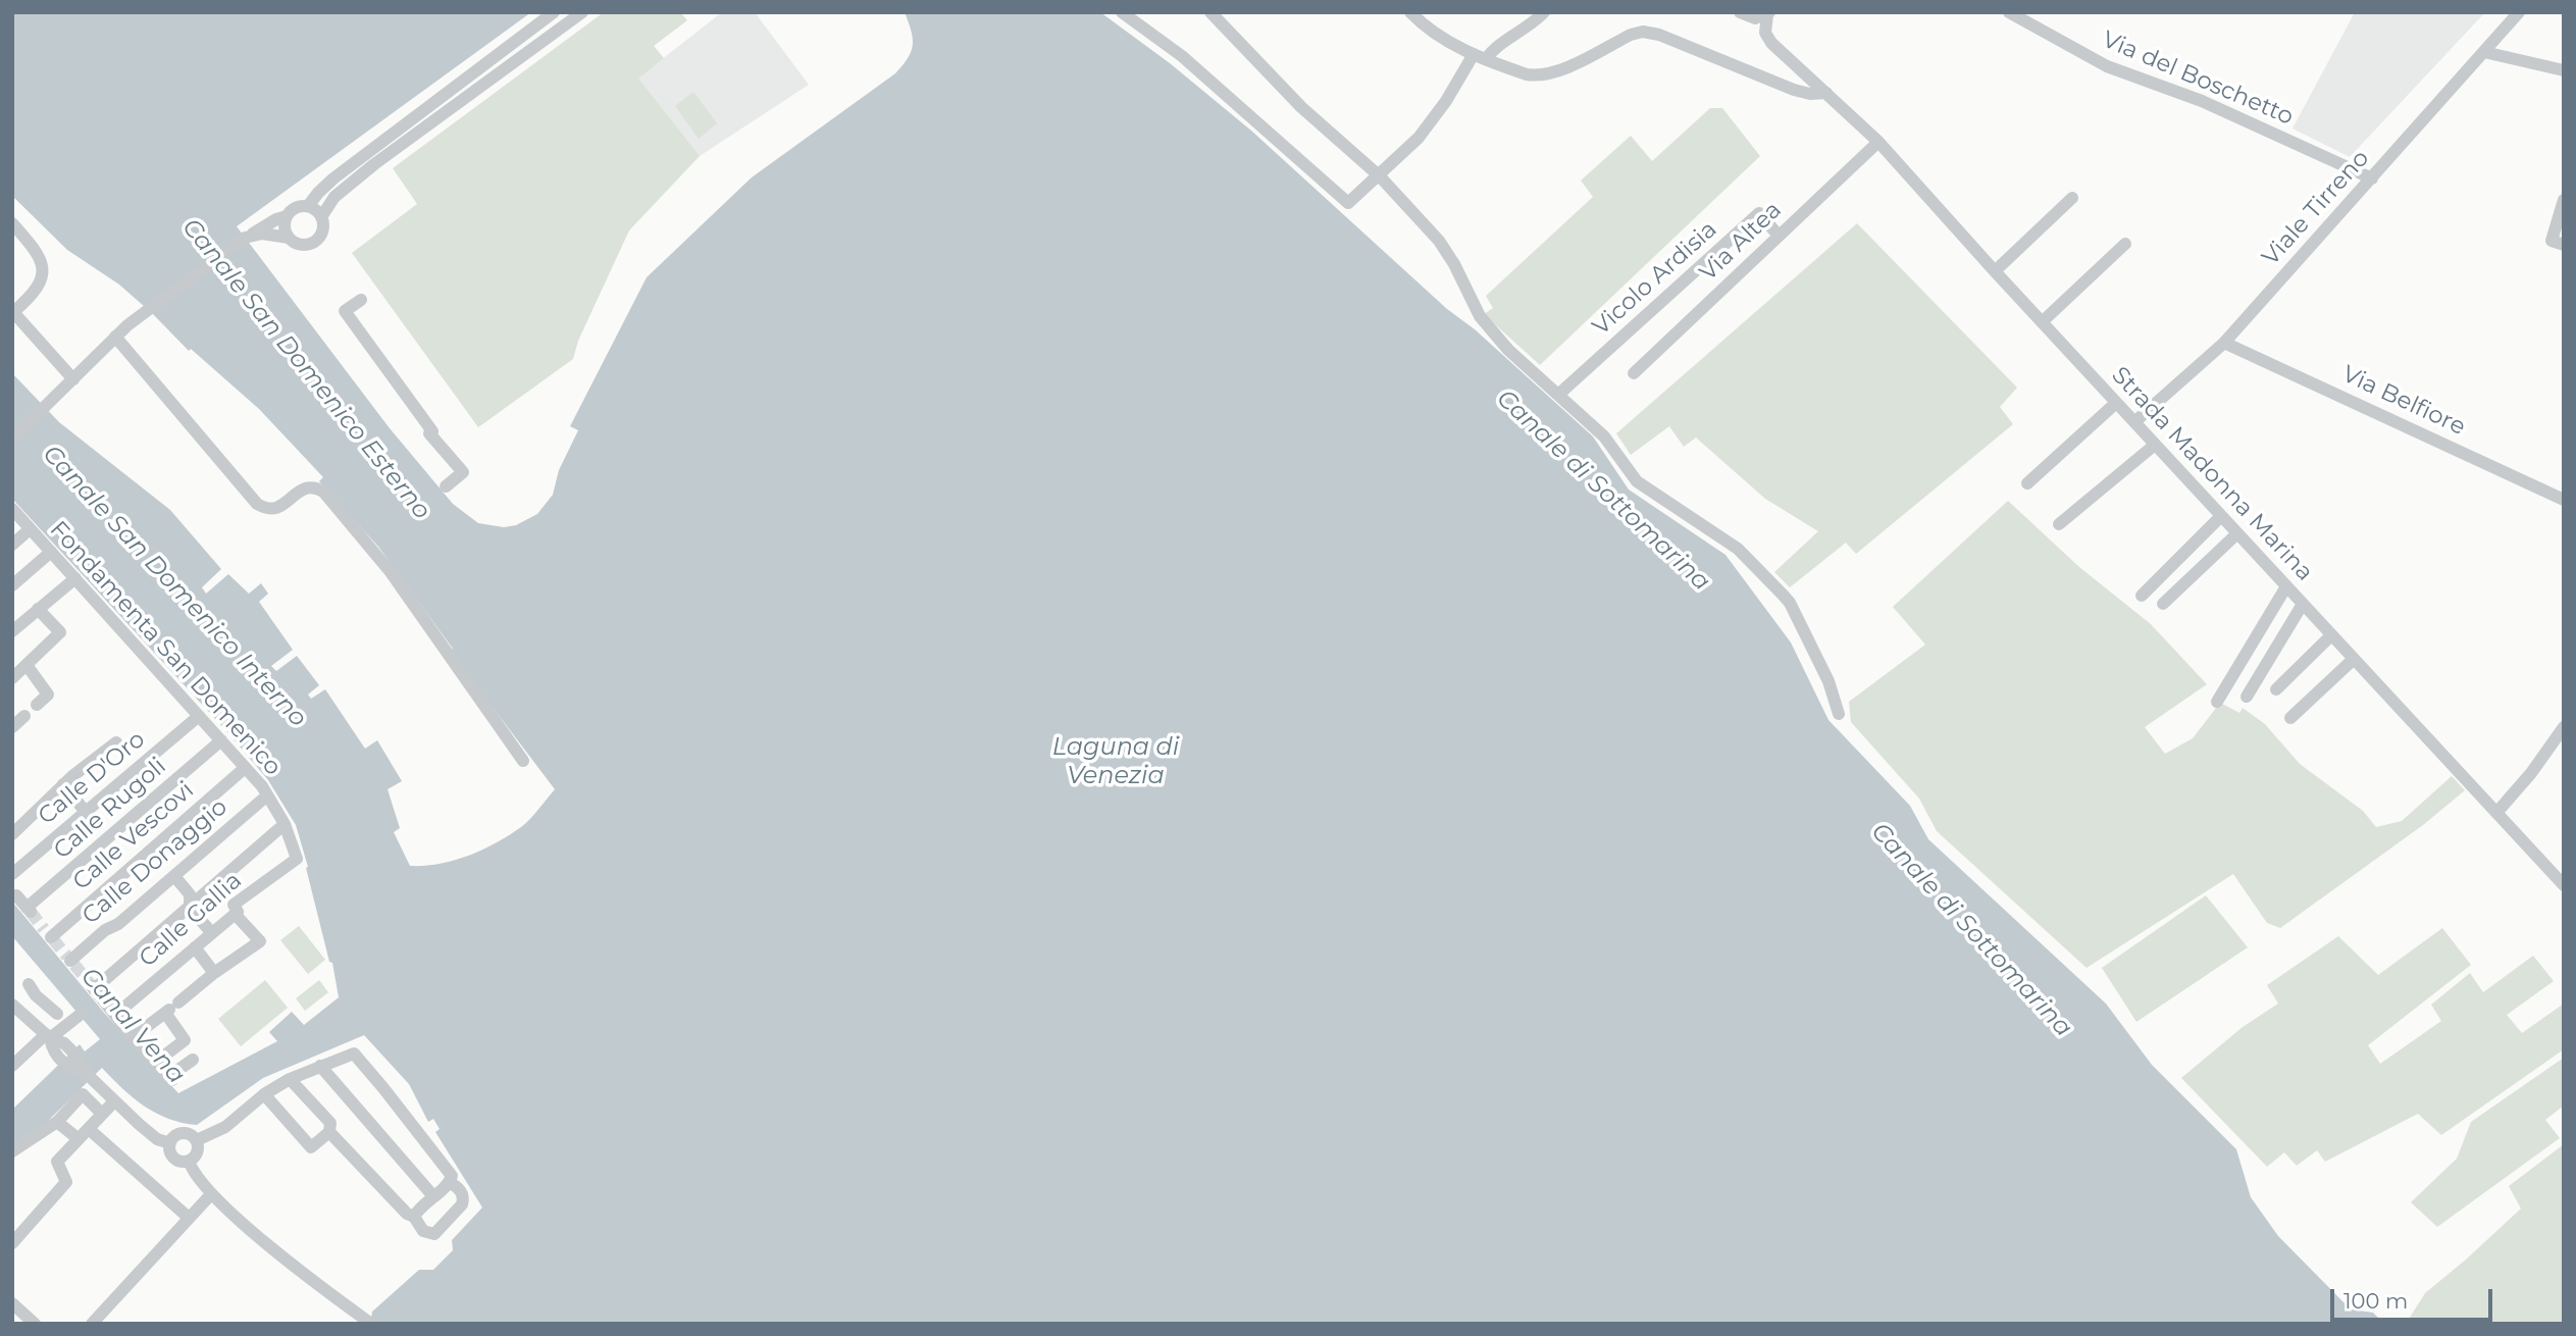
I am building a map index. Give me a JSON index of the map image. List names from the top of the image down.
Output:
{
  "streets": {
    "street": [
      "Via del Boschetto",
      "Viale Tirreno",
      "Via Altea",
      "Vicolo Ardisia",
      "Via Belfiore",
      "Strada Madonna Marina",
      "Fondamenta San Domenico",
      "Calle D'Oro",
      "Calle Rugoli",
      "Calle Vescovi",
      "Calle Donaggio",
      "Calle Gallia"
    ]
  },
  "crossings": [
    ["Via del Boschetto", "Viale Tirreno"],
    ["Viale Tirreno", "Via Belfiore"],
    ["Viale Tirreno", "Strada Madonna Marina"],
    ["Via Altea", "Vicolo Ardisia"],
    ["Via Altea", "Strada Madonna Marina"],
    ["Fondamenta San Domenico", "Calle D'Oro"],
    ["Fondamenta San Domenico", "Calle Rugoli"],
    ["Fondamenta San Domenico", "Calle Vescovi"],
    ["Fondamenta San Domenico", "Calle Donaggio"],
    ["Fondamenta San Domenico", "Calle Gallia"]
  ],
  "water": [
    "Canale San Domenico Esterno",
    "Canale di Sottomarina",
    "Canale San Domenico Interno",
    "Laguna di Venezia",
    "Canal Vena"
  ],
  "scale_bar": "100 m"
}
